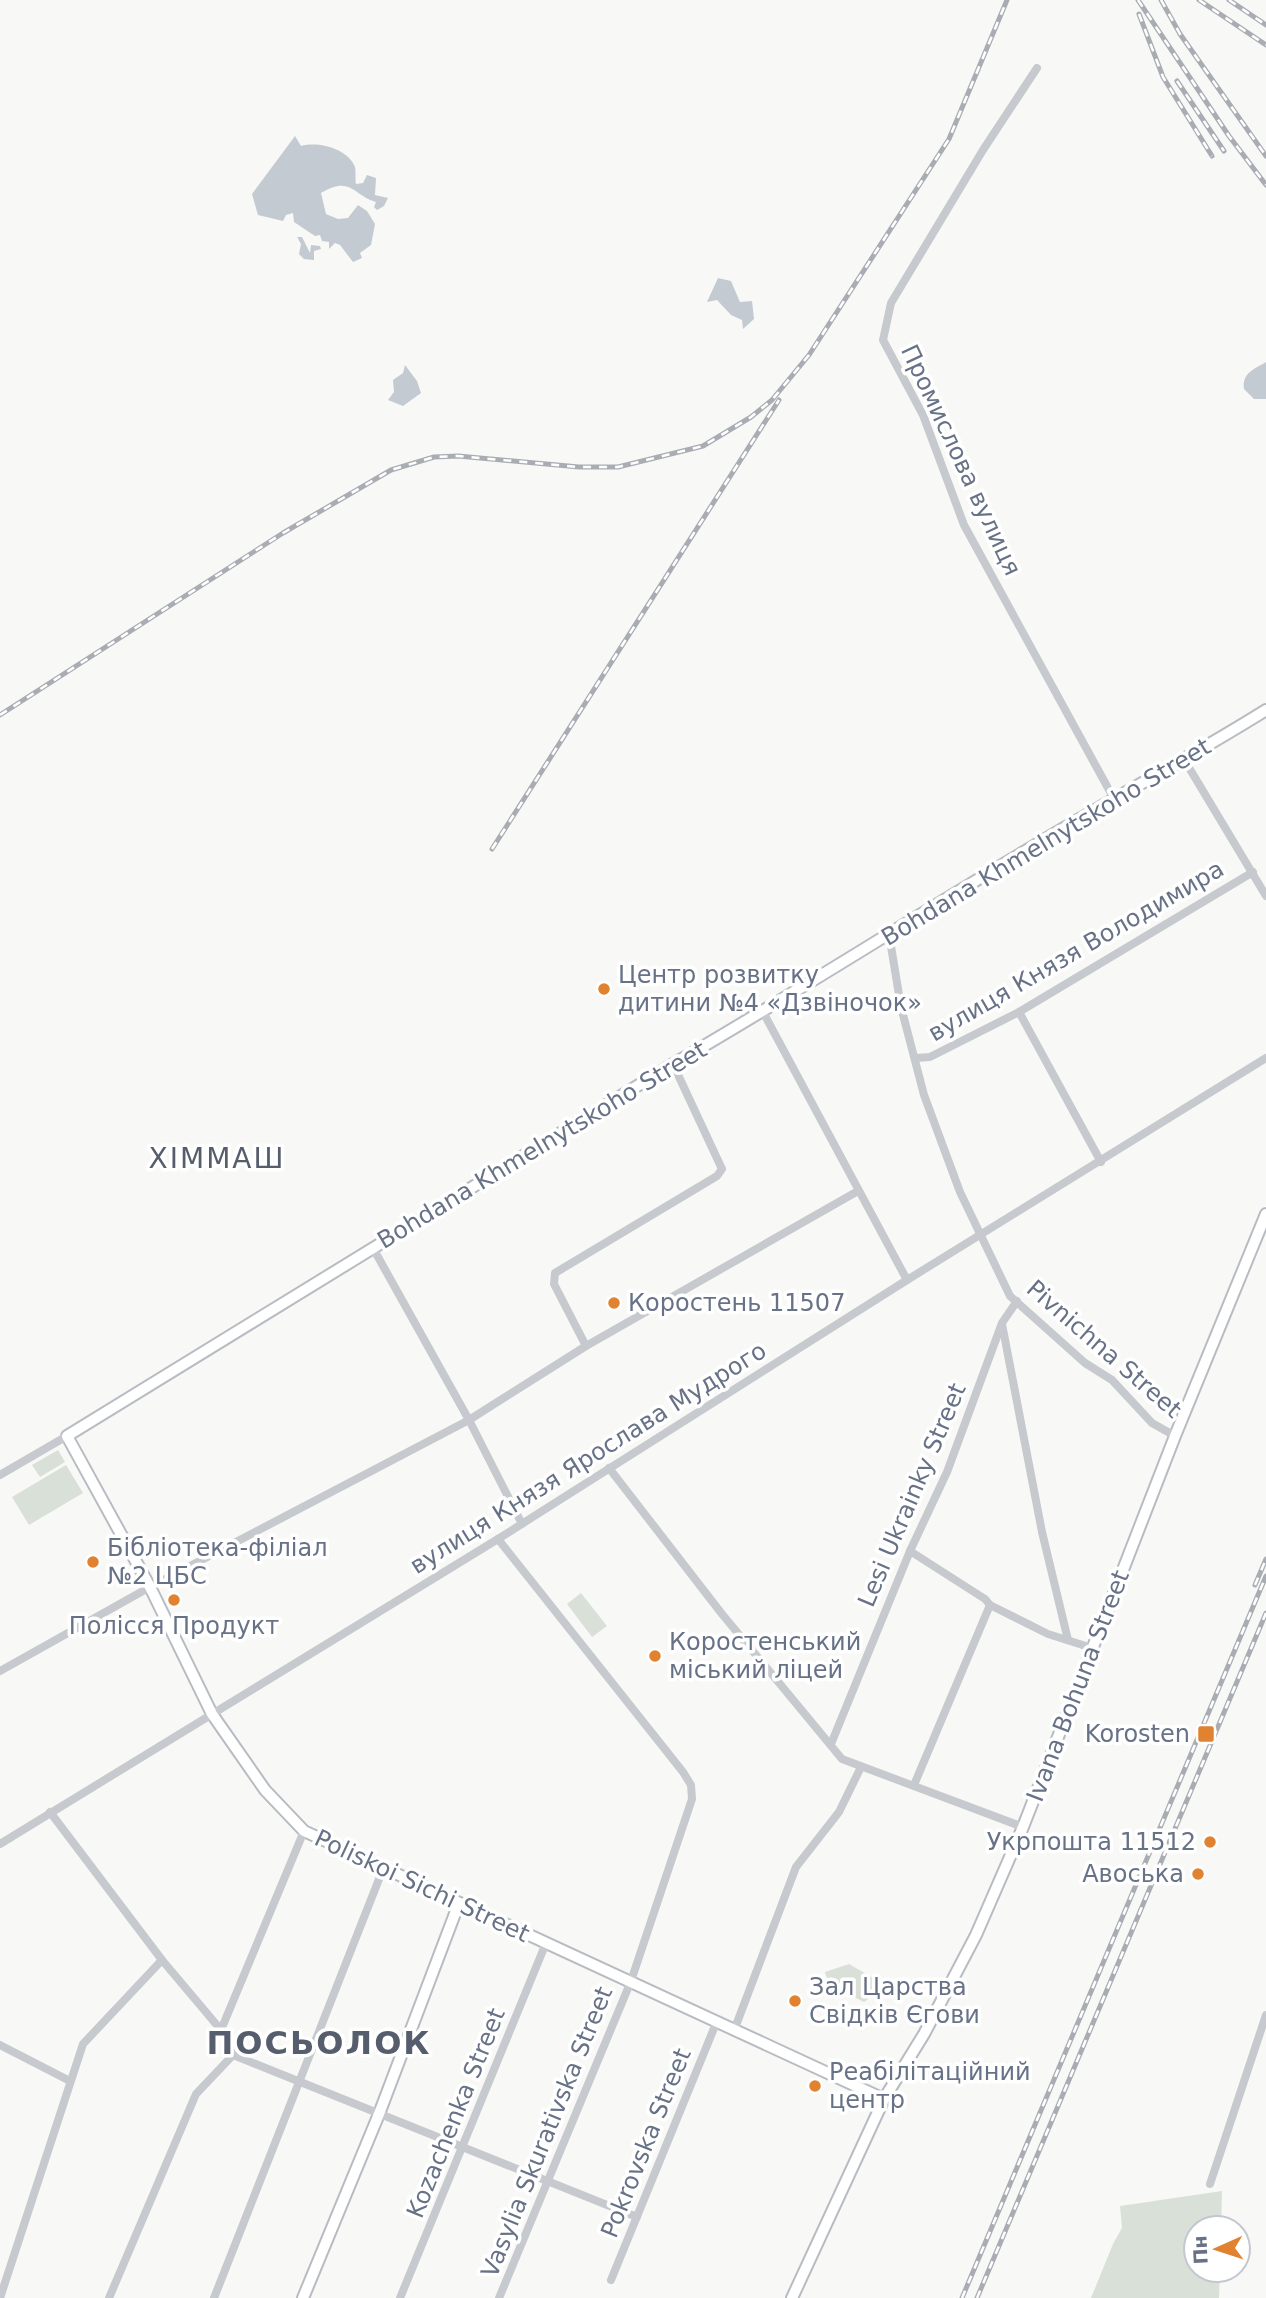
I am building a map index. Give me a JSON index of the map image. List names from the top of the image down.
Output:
{
  "streets": {
    "street": [
      "Промислова вулиця",
      "Bohdana Khmelnytskoho Street",
      "вулиця Князя Володимира",
      "Pivnichna Street",
      "вулиця Князя Ярослава Мудрого",
      "Lesi Ukrainky Street",
      "Ivana Bohuna Street",
      "Poliskoi Sichi Street",
      "Kozachenka Street",
      "Vasylia Skurativska Street",
      "Pokrovska Street"
    ]
  },
  "crossings": [
    ["Промислова вулиця", "Bohdana Khmelnytskoho Street"],
    ["Bohdana Khmelnytskoho Street", "Pivnichna Street"],
    ["Bohdana Khmelnytskoho Street", "Poliskoi Sichi Street"],
    ["вулиця Князя Володимира", "Pivnichna Street"],
    ["Pivnichna Street", "вулиця Князя Ярослава Мудрого"],
    ["Pivnichna Street", "Lesi Ukrainky Street"],
    ["Pivnichna Street", "Ivana Bohuna Street"],
    ["вулиця Князя Ярослава Мудрого", "Poliskoi Sichi Street"],
    ["вулиця Князя Ярослава Мудрого", "Vasylia Skurativska Street"],
    ["Ivana Bohuna Street", "Poliskoi Sichi Street"],
    ["Poliskoi Sichi Street", "Kozachenka Street"],
    ["Poliskoi Sichi Street", "Vasylia Skurativska Street"],
    ["Poliskoi Sichi Street", "Pokrovska Street"]
  ],
  "districts": ["ХІММАШ", "ПОСЬОЛОК"],
  "places": {
    "other": [
      "Центр розвитку дитини №4 «Дзвіночок»",
      "Коростень 11507",
      "Бібліотека-філіал №2 ЦБС",
      "Полісся Продукт",
      "Коростенський міський ліцей",
      "Укрпошта 11512",
      "Авоська",
      "Зал Царства Свідків Єгови",
      "Реабілітаційний центр"
    ],
    "transit": ["Korosten"]
  },
  "north": "left"
}
